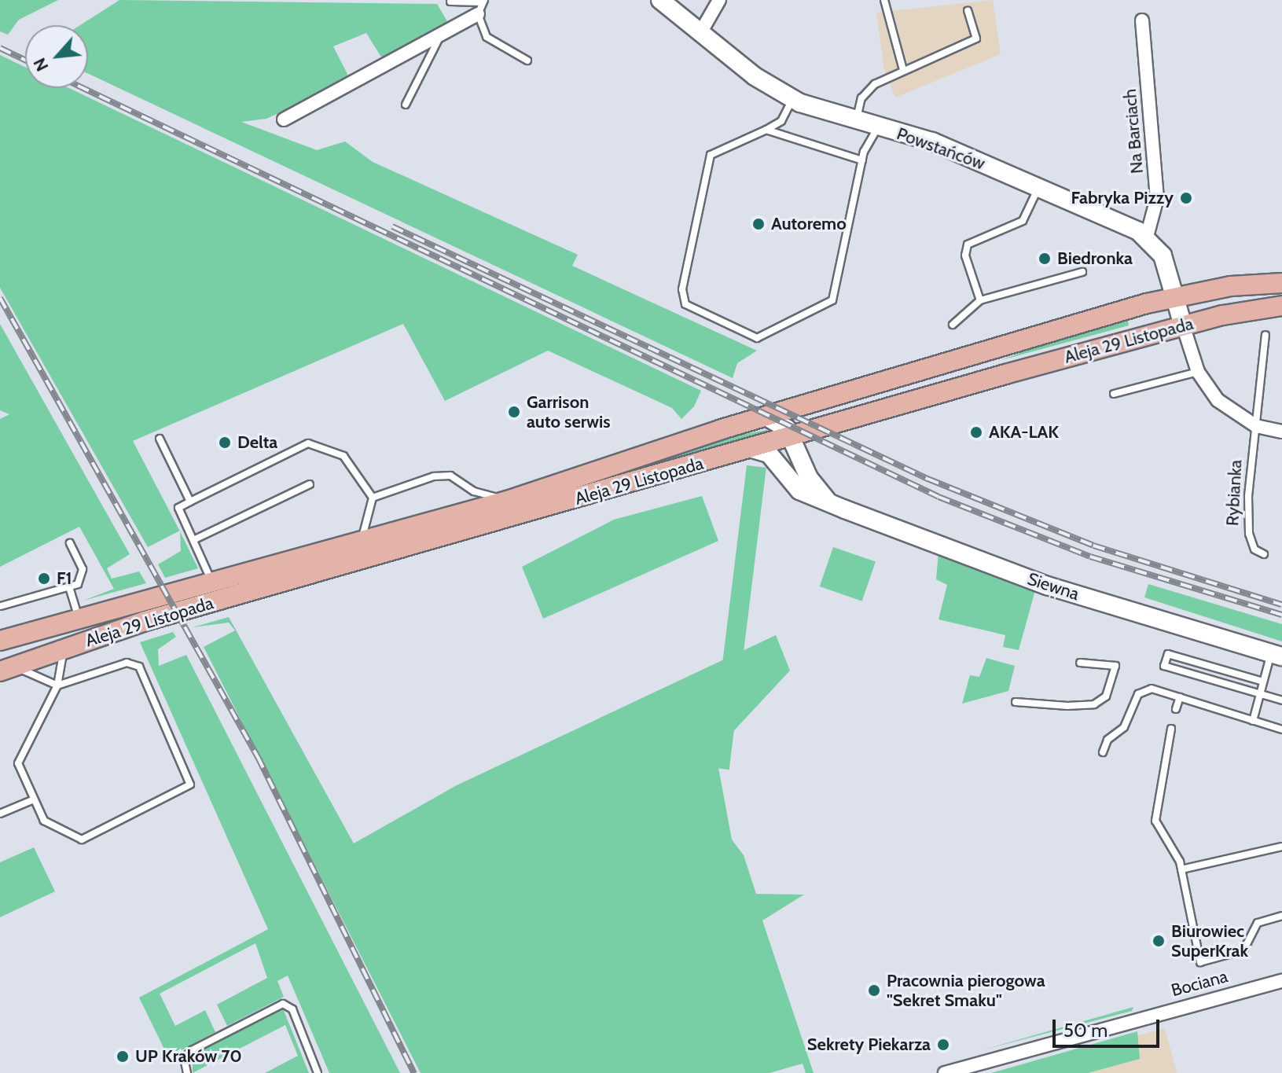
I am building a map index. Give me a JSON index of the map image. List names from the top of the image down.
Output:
{
  "streets": {
    "main road": ["Aleja 29 Listopada"],
    "street": [
      "Na Barciach",
      "Powstańców",
      "Siewna",
      "Bociana"
    ],
    "lane": ["Rybianka"]
  },
  "crossings": [
    ["Na Barciach", "Powstańców"],
    ["Aleja 29 Listopada", "Siewna"]
  ],
  "places": [
    "Fabryka Pizzy",
    "Autoremo",
    "Biedronka",
    "Garrison auto serwis",
    "AKA-LAK",
    "Delta",
    "F1",
    "Biurowiec SuperKrak",
    "Pracownia pierogowa \"Sekret Smaku\"",
    "Sekrety Piekarza",
    "UP Kraków 70"
  ],
  "scale_bar": "50 m",
  "north": "bottom left"
}
